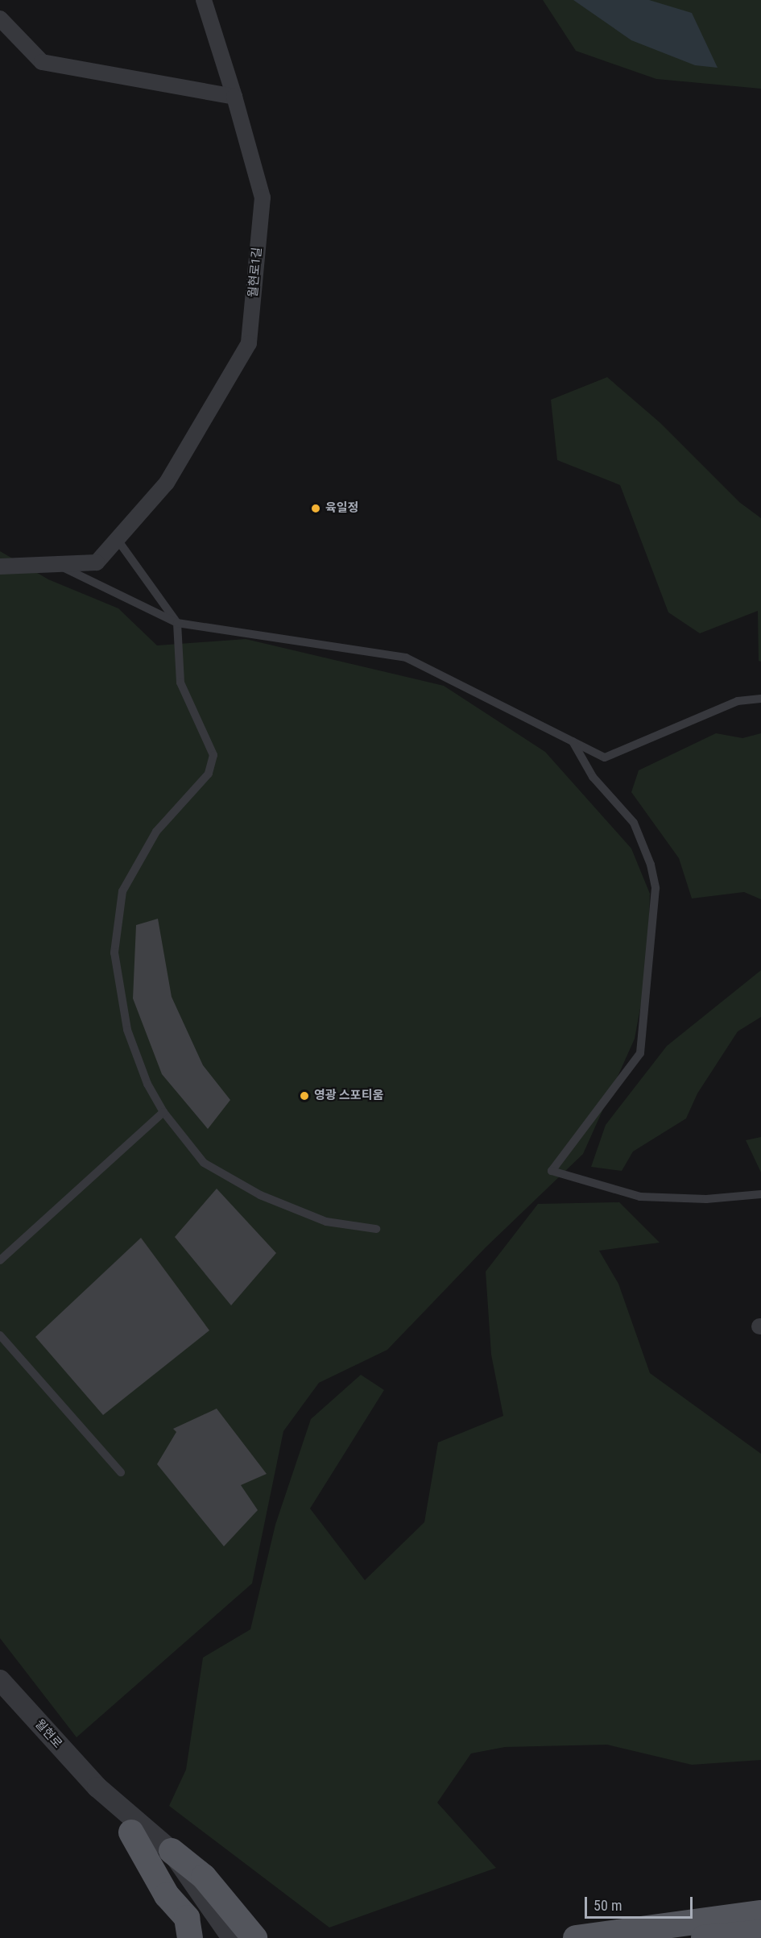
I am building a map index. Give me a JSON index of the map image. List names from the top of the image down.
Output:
{
  "streets": {
    "street": ["월현로1길", "월현로"]
  },
  "places": ["육일정", "영광 스포티움"],
  "scale_bar": "50 m"
}
